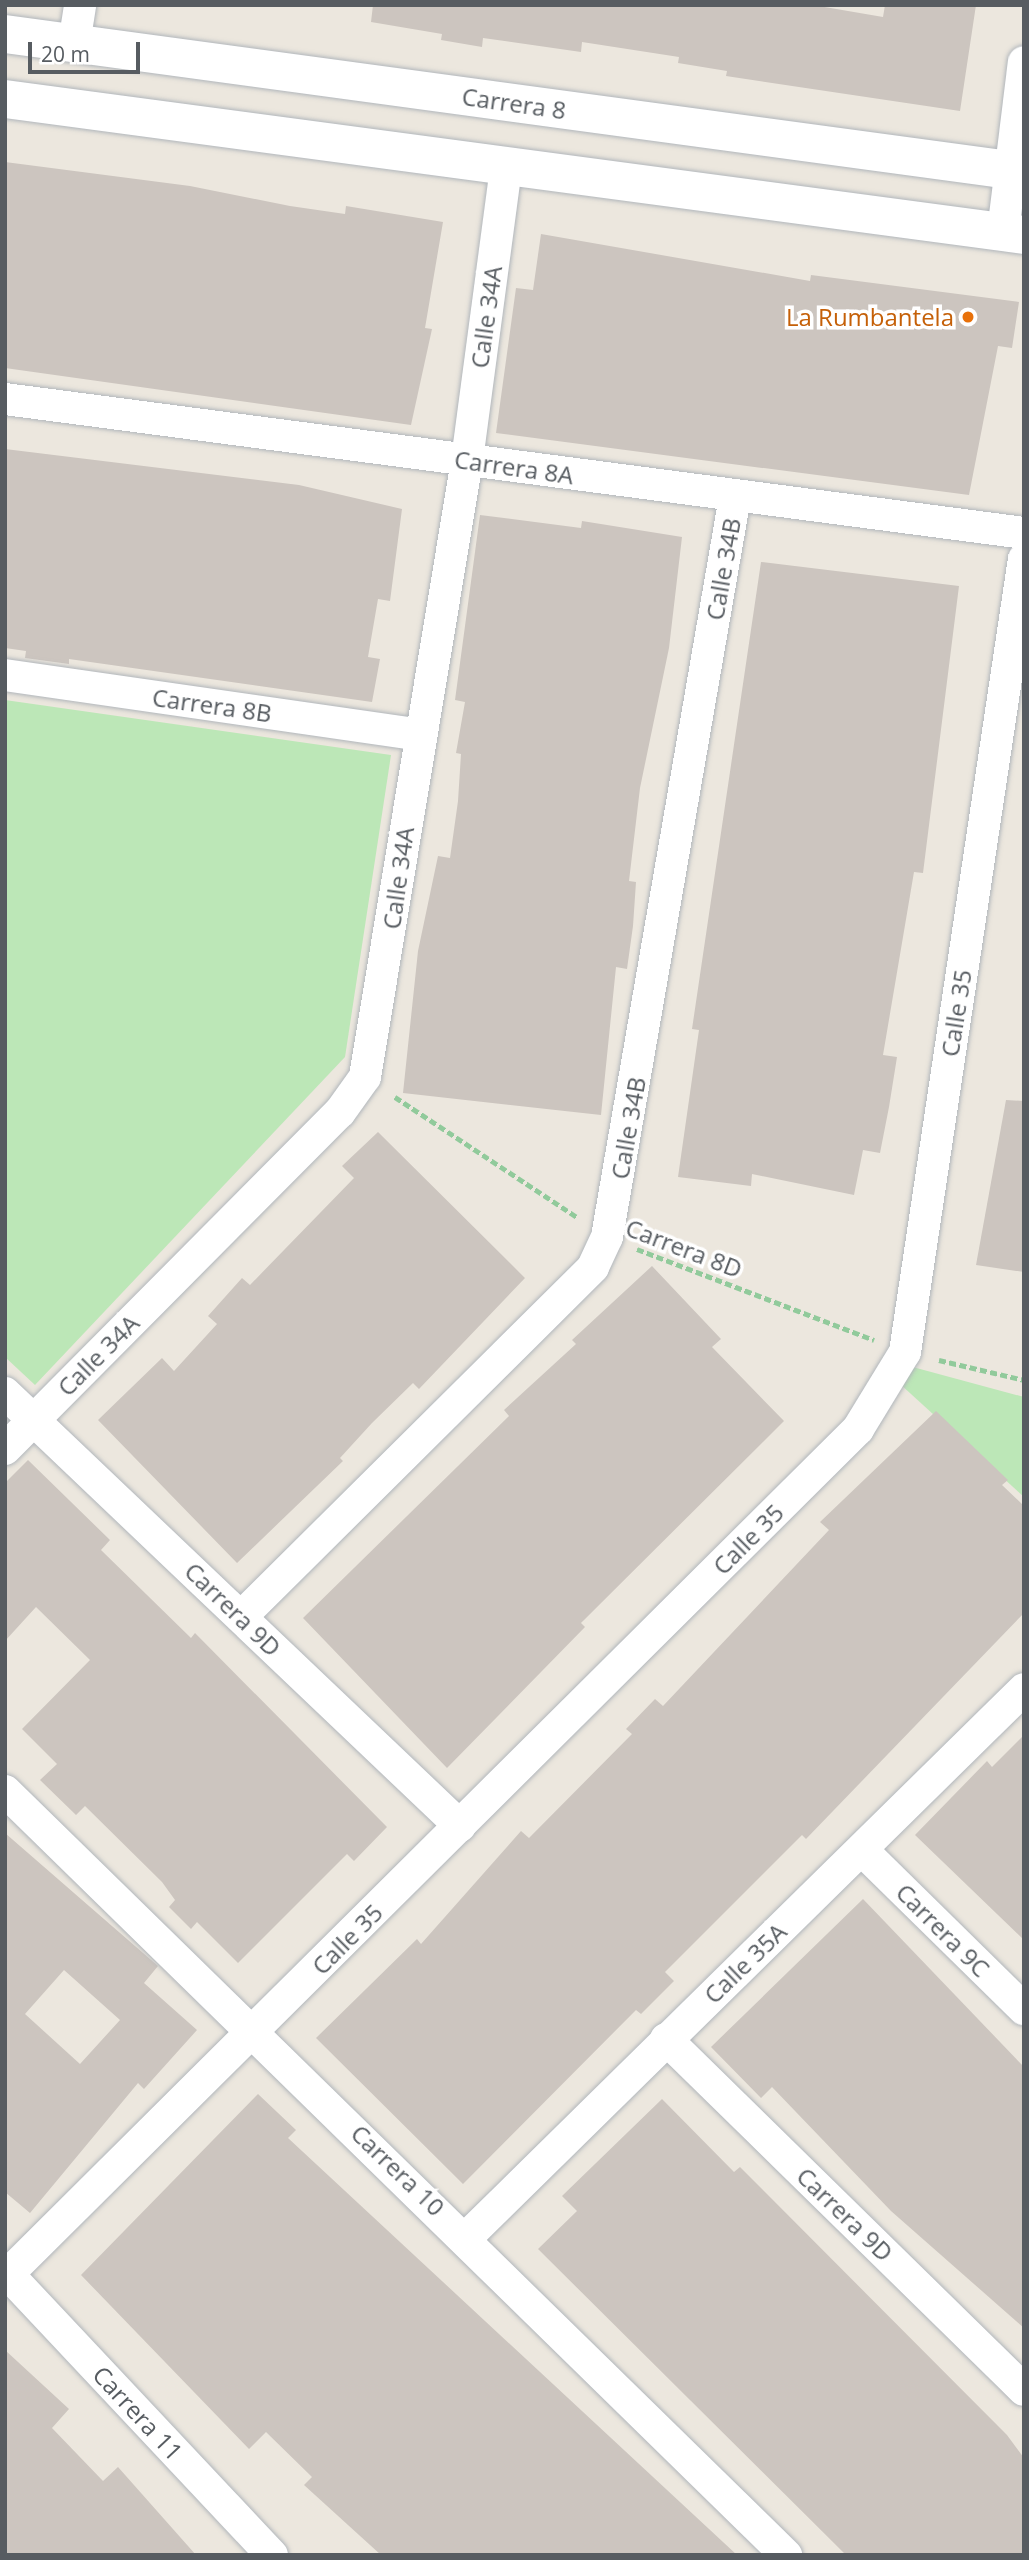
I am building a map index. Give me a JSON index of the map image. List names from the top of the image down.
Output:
{
  "streets": {
    "street": [
      "Carrera 8",
      "Calle 34A",
      "Carrera 8A",
      "Calle 34B",
      "Carrera 8B",
      "Calle 35",
      "Carrera 9D",
      "Carrera 9C",
      "Calle 35A",
      "Carrera 10",
      "Carrera 11"
    ],
    "path": ["Carrera 8D"]
  },
  "crossings": [
    ["Calle 34A", "Carrera 8A"],
    ["Calle 34A", "Carrera 8B"],
    ["Calle 34A", "Carrera 8D"],
    ["Calle 34A", "Carrera 9D"],
    ["Carrera 8A", "Calle 34B"],
    ["Calle 34B", "Carrera 8D"],
    ["Calle 34B", "Carrera 9D"],
    ["Calle 35", "Carrera 8D"],
    ["Calle 35", "Carrera 9D"],
    ["Calle 35", "Carrera 10"],
    ["Calle 35", "Carrera 11"],
    ["Carrera 9D", "Calle 35A"],
    ["Carrera 9C", "Calle 35A"],
    ["Calle 35A", "Carrera 10"]
  ],
  "places": ["La Rumbantela"],
  "scale_bar": "20 m"
}
